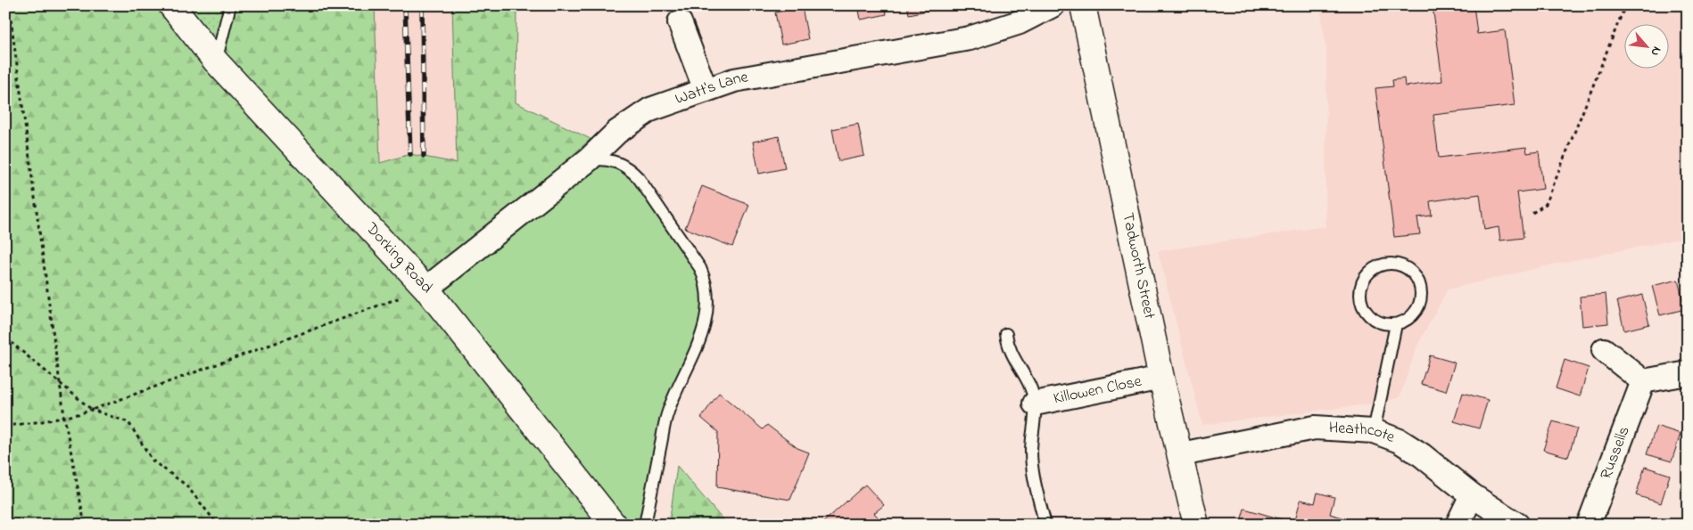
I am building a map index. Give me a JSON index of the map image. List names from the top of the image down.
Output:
{
  "streets": {
    "main road": ["Dorking Road", "Tadworth Street"],
    "street": [
      "Watt's Lane",
      "Killowen Close",
      "Heathcote",
      "Russells"
    ]
  },
  "crossings": [
    ["Watt's Lane", "Dorking Road"],
    ["Tadworth Street", "Killowen Close"],
    ["Tadworth Street", "Heathcote"]
  ],
  "north": "bottom right"
}
